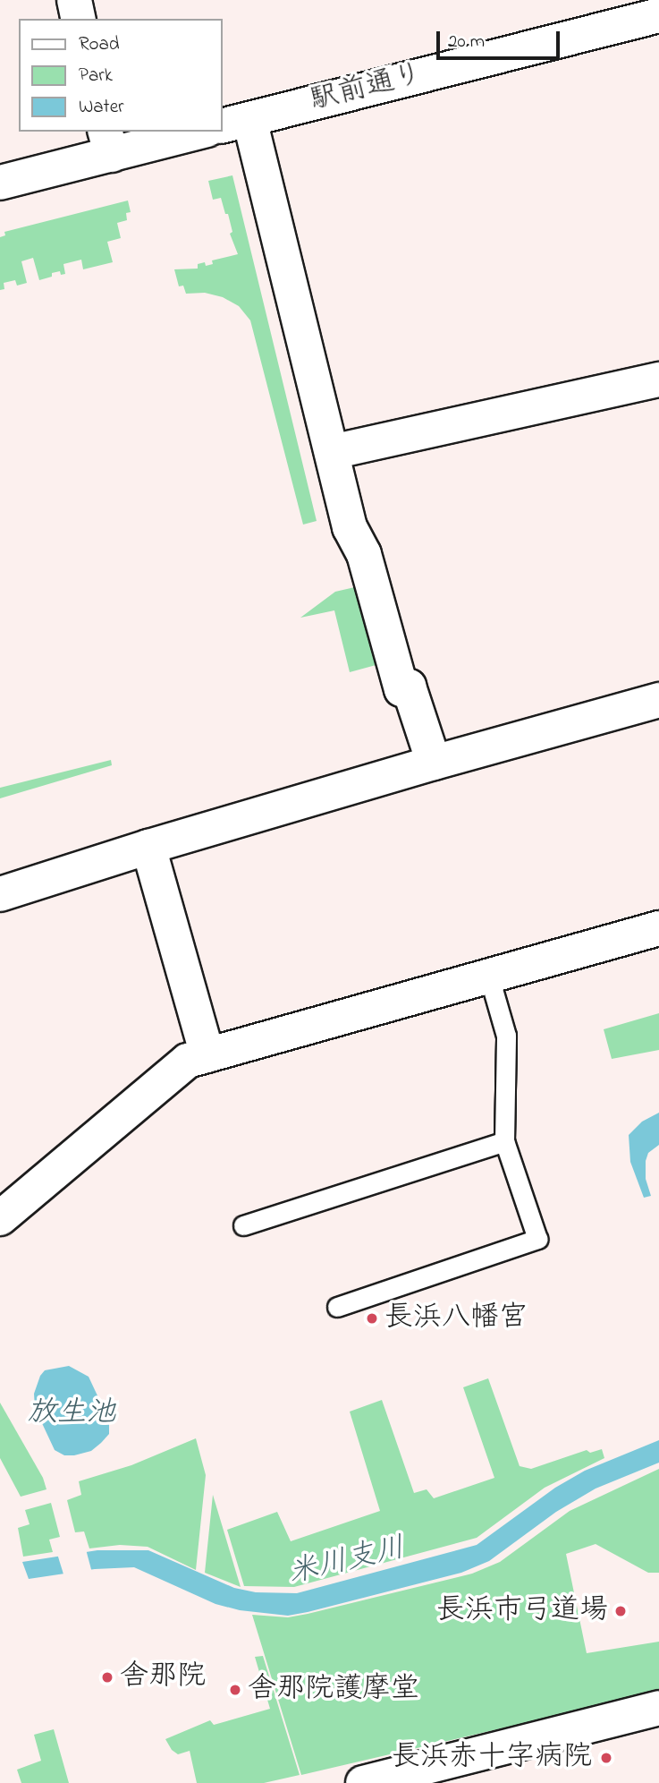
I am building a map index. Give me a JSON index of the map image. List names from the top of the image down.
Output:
{
  "streets": {
    "street": ["駅前通り"]
  },
  "water": ["放生池", "米川支川"],
  "places": [
    "長浜八幡宮",
    "長浜市弓道場",
    "舎那院",
    "舎那院護摩堂",
    "長浜赤十字病院"
  ],
  "legend": ["Road", "Park", "Water"],
  "scale_bar": "20 m"
}
